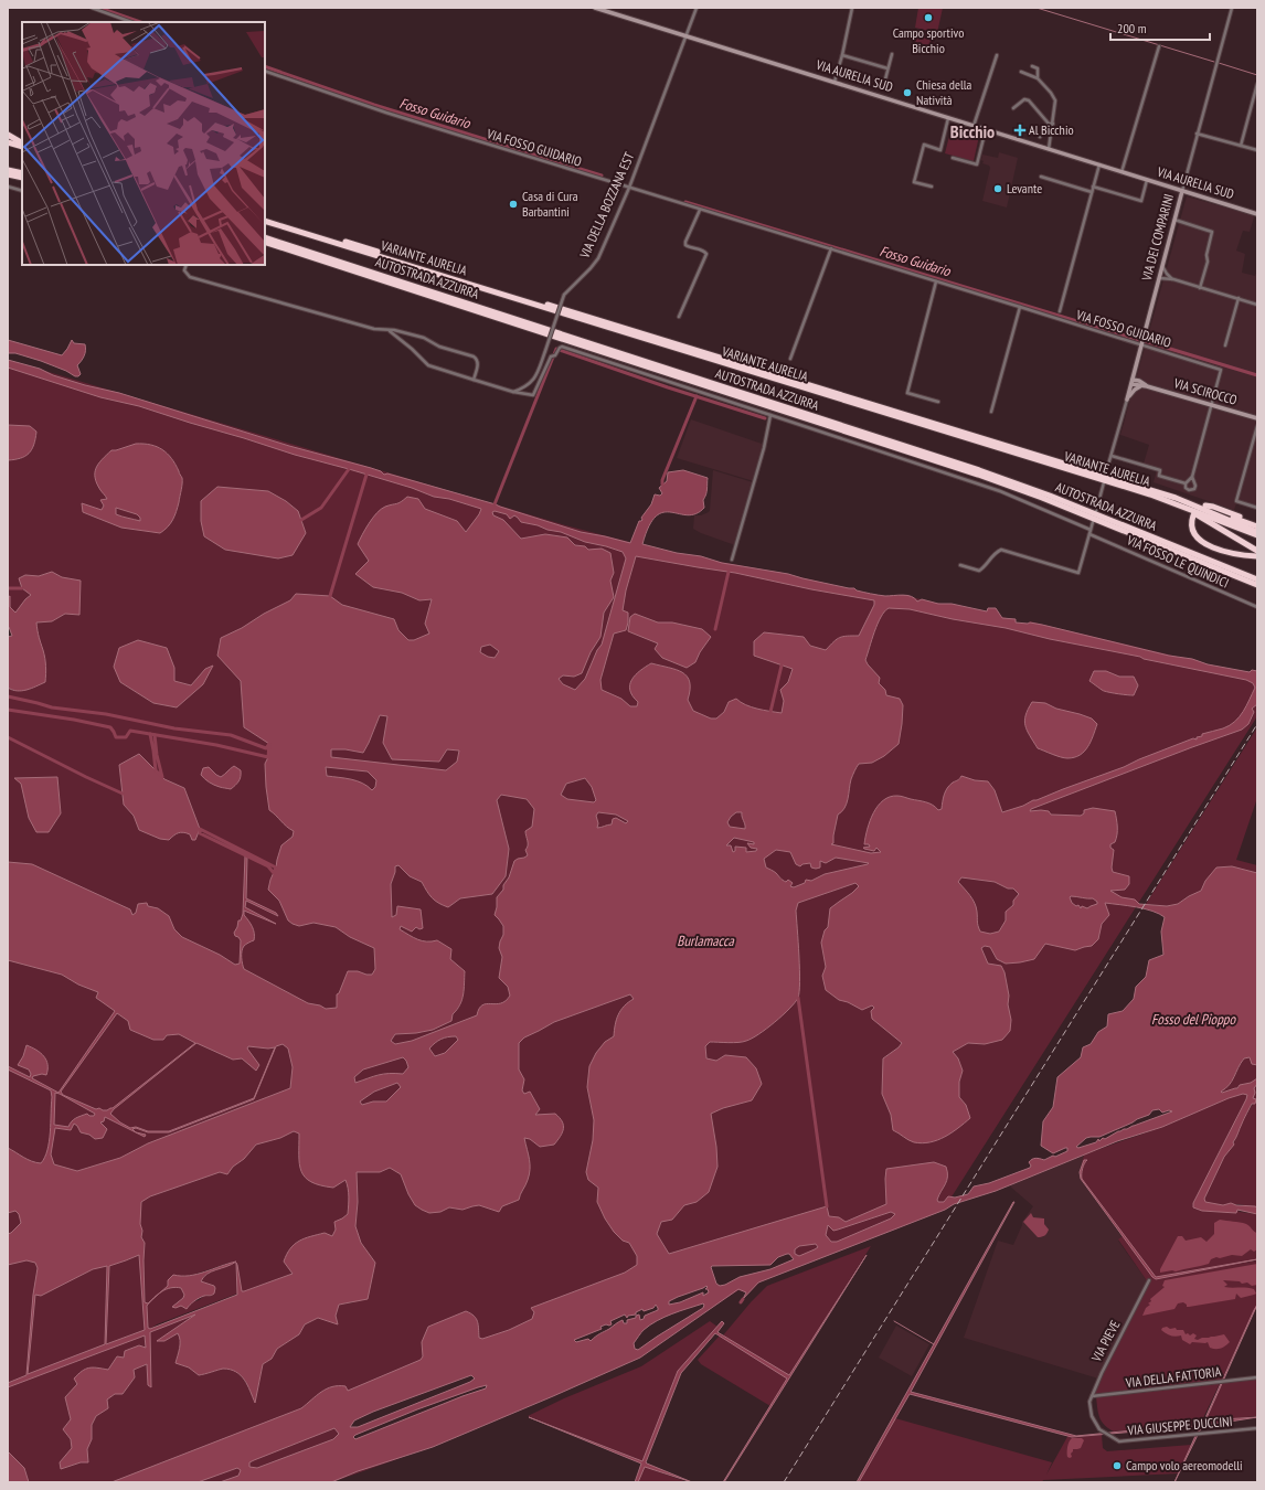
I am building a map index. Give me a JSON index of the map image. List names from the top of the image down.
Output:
{
  "streets": {
    "highway": ["VARIANTE AURELIA", "AUTOSTRADA AZZURRA"],
    "main road": ["VIA AURELIA SUD", "VIA DEI COMPARINI", "VIA SCIROCCO"],
    "street": [
      "VIA FOSSO GUIDARIO",
      "VIA DELLA BOZZANA EST",
      "VIA FOSSO LE QUINDICI",
      "VIA PIEVE",
      "VIA DELLA FATTORIA",
      "VIA GIUSEPPE DUCCINI"
    ]
  },
  "crossings": [
    ["VIA AURELIA SUD", "VIA DELLA BOZZANA EST"],
    ["VIA AURELIA SUD", "VIA DEI COMPARINI"],
    ["VIA FOSSO GUIDARIO", "VIA DELLA BOZZANA EST"],
    ["VIA FOSSO GUIDARIO", "VIA DEI COMPARINI"],
    ["VIA FOSSO GUIDARIO", "VIA SCIROCCO"],
    ["VIA DEI COMPARINI", "VIA SCIROCCO"],
    ["VIA PIEVE", "VIA DELLA FATTORIA"],
    ["VIA PIEVE", "VIA GIUSEPPE DUCCINI"]
  ],
  "districts": ["Bicchio"],
  "water": ["Fosso Guidario", "Burlamacca", "Fosso del Pioppo"],
  "places": {
    "other": [
      "Campo sportivo Bicchio",
      "Chiesa della Natività",
      "Levante",
      "Casa di Cura Barbantini",
      "Campo volo aereomodelli"
    ],
    "health": ["Al Bicchio"]
  },
  "scale_bar": "200 m"
}
